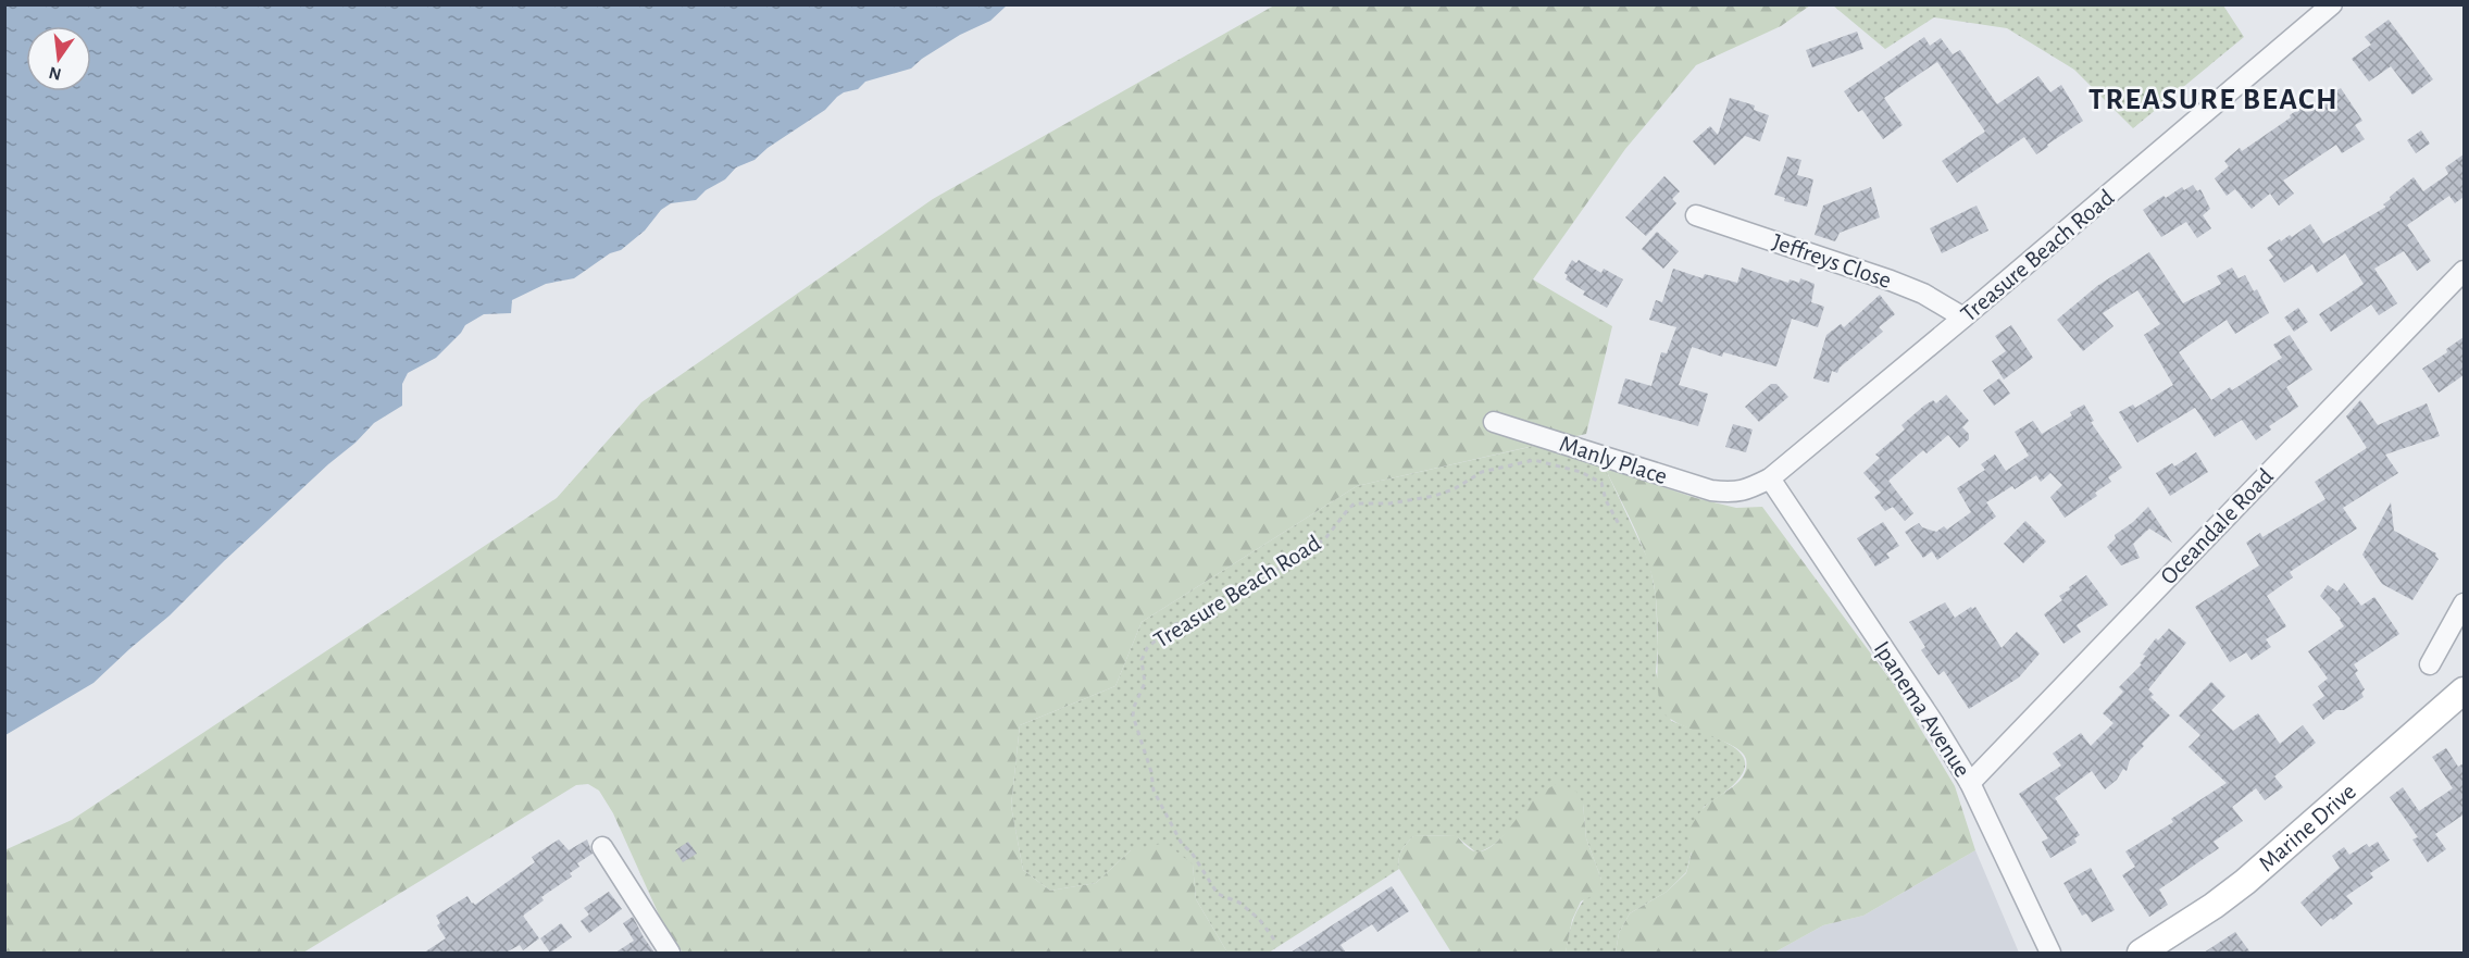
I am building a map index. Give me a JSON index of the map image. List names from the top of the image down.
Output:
{
  "streets": {
    "street": [
      "Treasure Beach Road",
      "Jeffreys Close",
      "Manly Place",
      "Oceandale Road",
      "Ipanema Avenue",
      "Marine Drive"
    ]
  },
  "crossings": [
    ["Treasure Beach Road", "Jeffreys Close"],
    ["Treasure Beach Road", "Manly Place"],
    ["Treasure Beach Road", "Ipanema Avenue"],
    ["Oceandale Road", "Ipanema Avenue"]
  ],
  "districts": ["TREASURE BEACH"],
  "north": "bottom"
}
